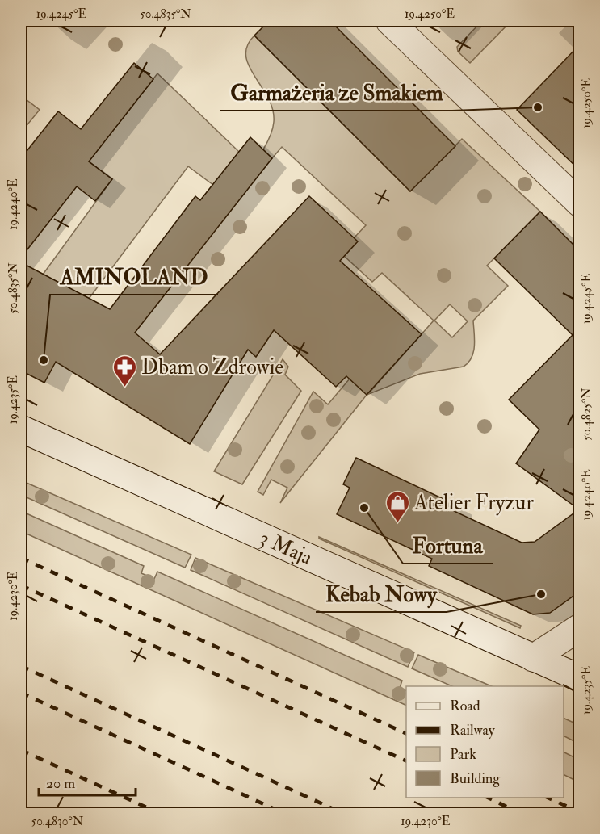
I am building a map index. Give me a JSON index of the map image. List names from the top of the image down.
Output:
{
  "streets": {
    "street": ["3 Maja"]
  },
  "places": {
    "other": [
      "Garmażeria ze Smakiem",
      "AMINOLAND",
      "Fortuna",
      "Kebab Nowy"
    ],
    "pharmacy": ["Dbam o Zdrowie"],
    "shop": ["Atelier Fryzur"]
  },
  "legend": [
    "Road",
    "Railway",
    "Park",
    "Building"
  ],
  "scale_bar": "20 m",
  "coordinates": [
    "19.4245°E",
    "50.4835°N",
    "19.4250°E",
    "19.4240°E",
    "19.4235°E",
    "50.4825°N",
    "19.4230°E",
    "50.4830°N"
  ]
}
